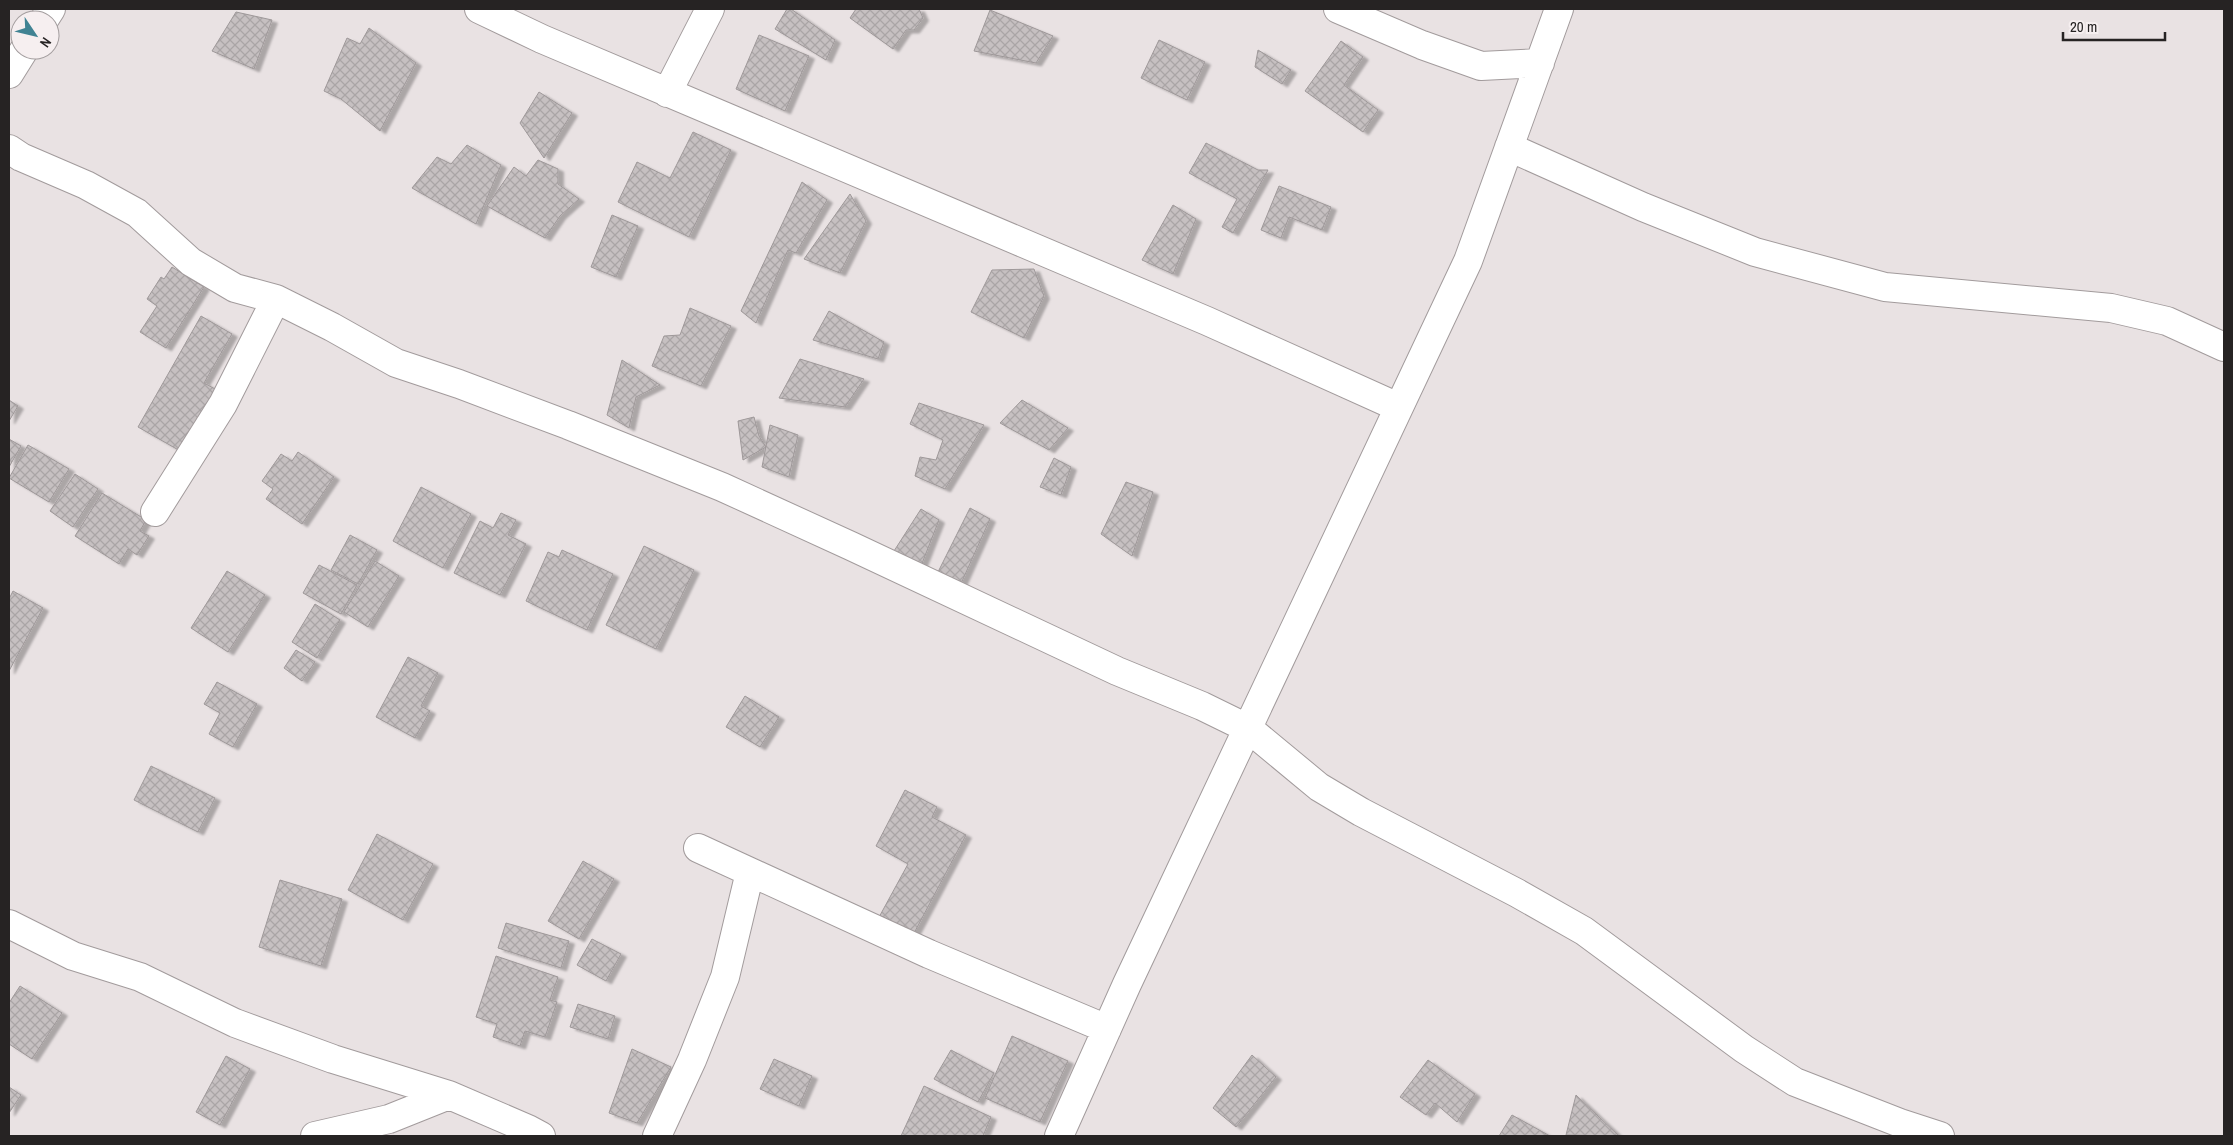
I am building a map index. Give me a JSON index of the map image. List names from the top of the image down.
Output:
{
  "scale_bar": "20 m",
  "north": "bottom right"
}
